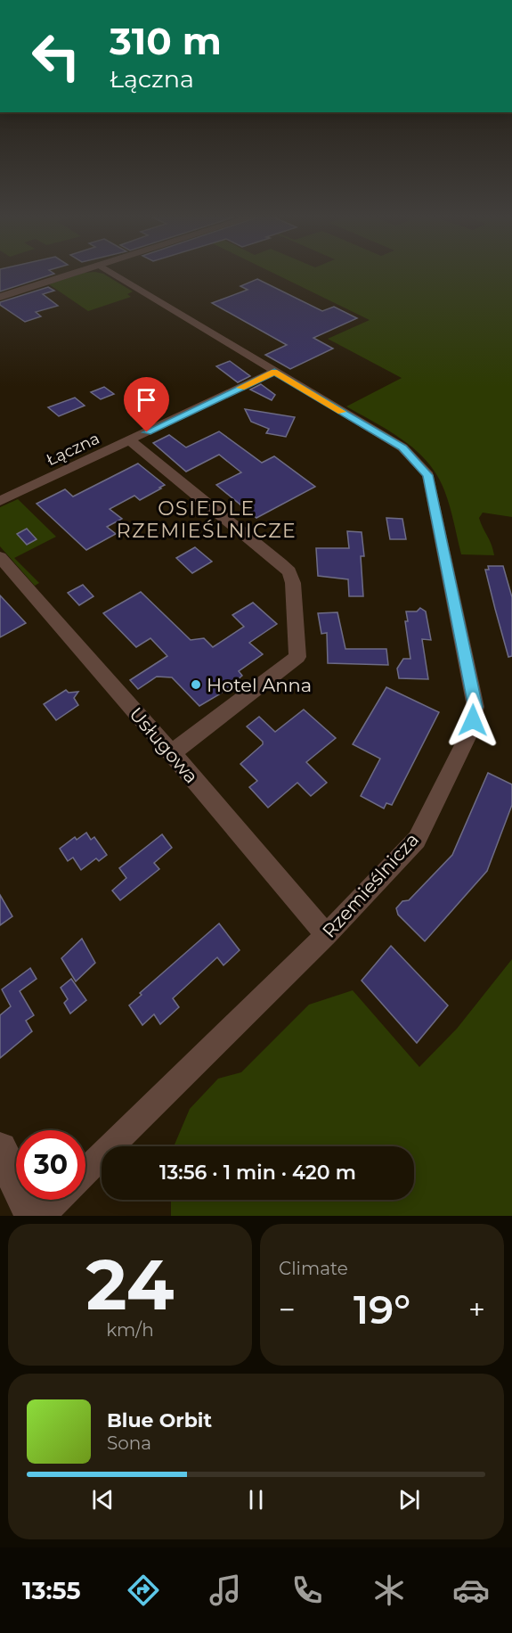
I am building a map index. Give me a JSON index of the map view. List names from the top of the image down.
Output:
{
  "streets": {
    "street": ["Łączna", "Usługowa", "Rzemieślnicza"]
  },
  "crossings": [
    ["Łączna", "Rzemieślnicza"],
    ["Usługowa", "Rzemieślnicza"]
  ],
  "districts": ["OSIEDLE RZEMIEŚLNICZE"],
  "places": ["Hotel Anna"],
  "page": {
    "turn": ["310 m", "Łączna"],
    "limit": "30",
    "trip": "13:56 · 1 min · 420 m",
    "tile": [
      ["24", "km/h"],
      "Climate"
    ],
    "heat": ["−", "19°", "+"],
    "song": ["Blue Orbit", "Sona"],
    "tabs": "13:55"
  }
}
